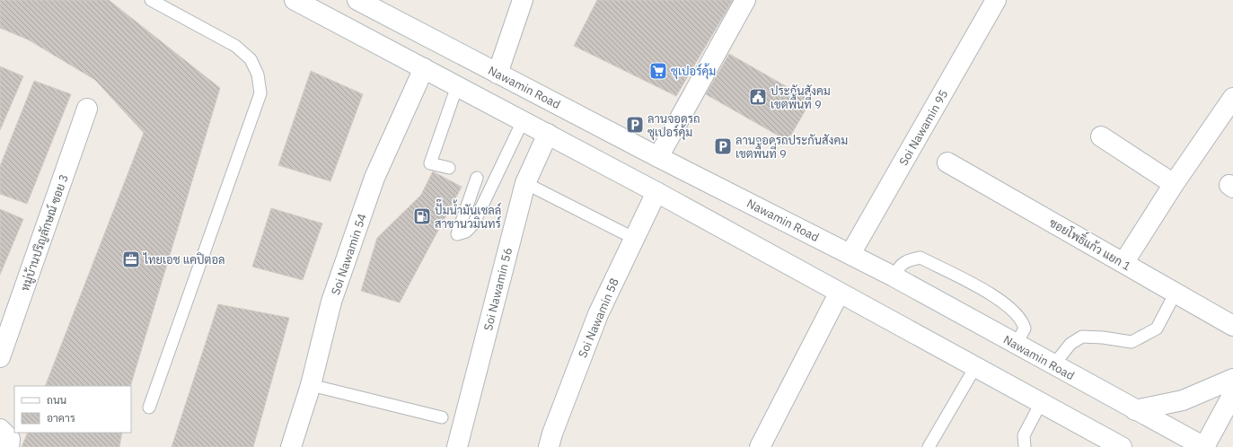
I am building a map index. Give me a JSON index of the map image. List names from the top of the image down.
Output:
{
  "streets": {
    "street": [
      "Nawamin Road",
      "Soi Nawamin 95",
      "หมู่บ้านปริญลักษณ์ ซอย 3",
      "ซอยโพธิ์แก้ว แยก 1",
      "Soi Nawamin 54",
      "Soi Nawamin 56",
      "Soi Nawamin 58"
    ]
  },
  "crossings": [
    ["Nawamin Road", "Soi Nawamin 95"]
  ],
  "places": {
    "supermarket": ["ซุเปอร์คุ้ม"],
    "public building": ["ประกันสังคม เขตพื้นที่ 9"],
    "parking": ["ลานจอดรถ ซุเปอร์คุ้ม", "ลานจอดรถประกันสังคม เขตพื้นที่ 9"],
    "fuel station": ["ปั๊มน้ำมันเชลล์ สาขานวมินทร์"],
    "office": ["ไทยเอช แคปิตอล"]
  },
  "legend": ["ถนน", "อาคาร"]
}
